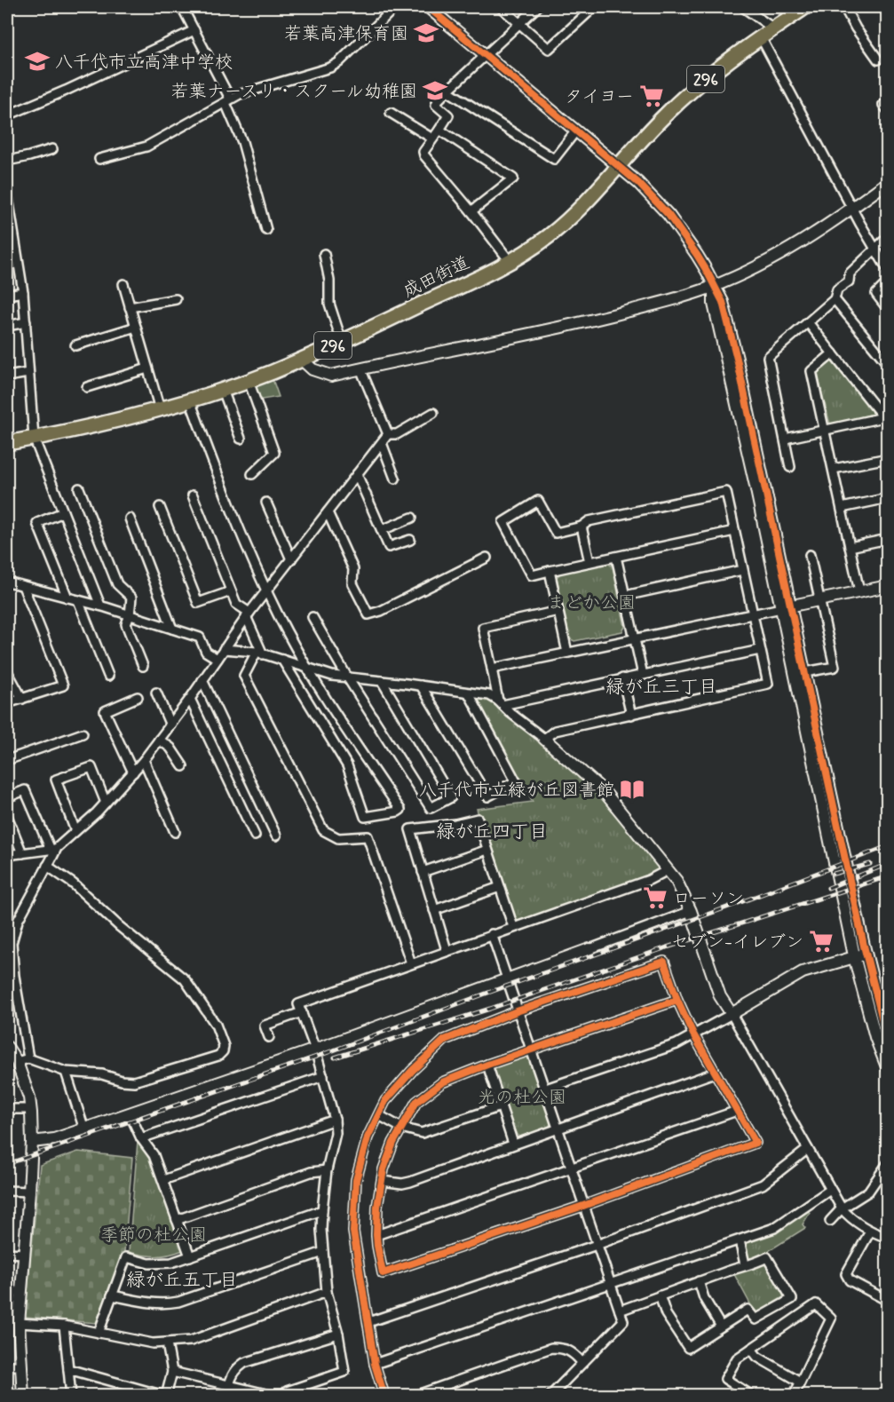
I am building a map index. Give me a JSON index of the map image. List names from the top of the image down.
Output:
{
  "streets": {
    "highway": ["296", "成田街道"]
  },
  "districts": ["緑が丘三丁目", "緑が丘四丁目", "緑が丘五丁目"],
  "parks": ["まどか公園", "光の杜公園", "季節の杜公園"],
  "places": {
    "school or university": ["若葉高津保育園", "八千代市立高津中学校", "若葉ナースリ・スクール幼稚園"],
    "supermarket": ["タイヨー", "ローソン", "セブン-イレブン"],
    "library": ["八千代市立緑が丘図書館"]
  }
}
